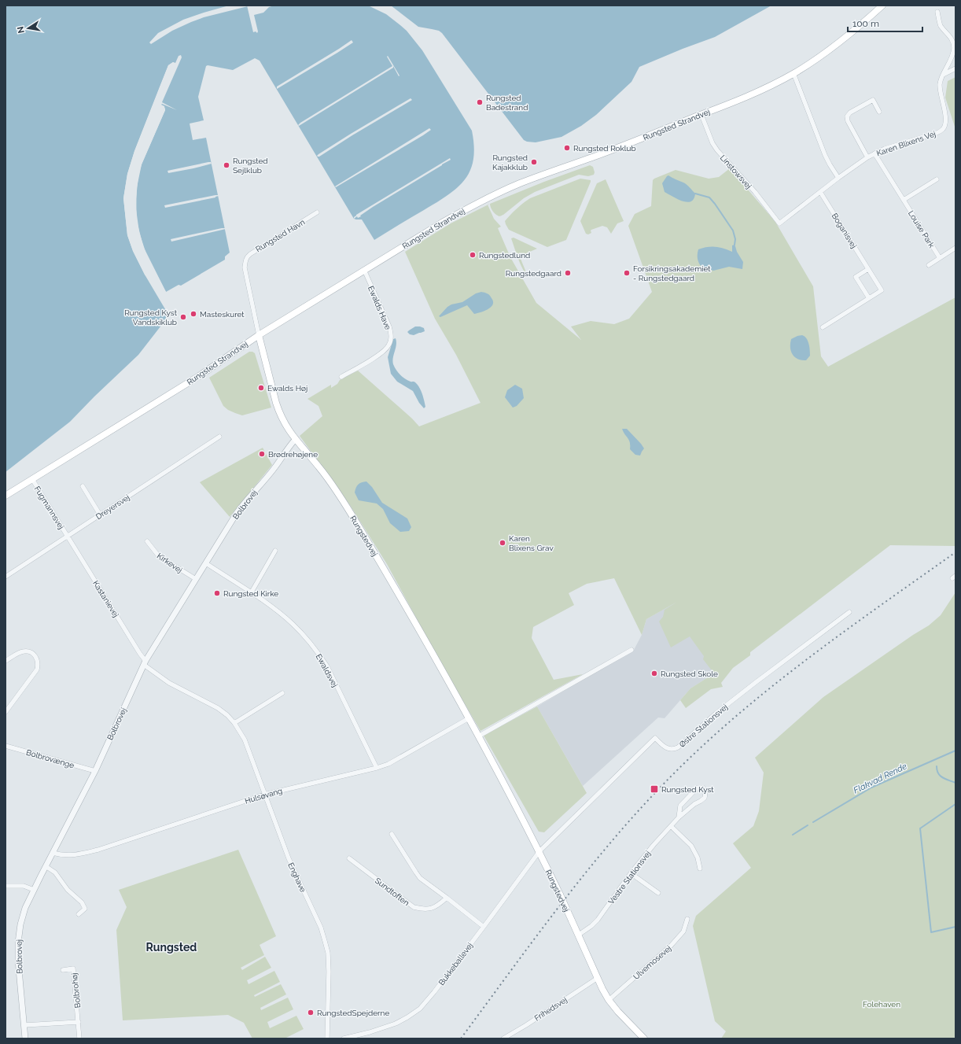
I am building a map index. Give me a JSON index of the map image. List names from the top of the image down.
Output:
{
  "streets": {
    "main road": ["Rungsted Strandvej", "Rungstedvej"],
    "street": [
      "Karen Blixens Vej",
      "Linstowsvej",
      "Louise Park",
      "Boganisvej",
      "Rungsted Havn",
      "Ewalds Have",
      "Bolbrovej",
      "Dreyersvej",
      "Fugmannsvej",
      "Kirkevej",
      "Kastanievej",
      "Ewaldsvej",
      "Østre Stationsvej",
      "Bolbrovænge",
      "Hulsøvang",
      "Enghave",
      "Vestre Stationsvej",
      "Sundtoften",
      "Ulvemosevej",
      "Bukkeballevej",
      "Bolbrohøj",
      "Frihedsvej"
    ]
  },
  "crossings": [
    ["Rungsted Strandvej", "Linstowsvej"],
    ["Rungsted Strandvej", "Rungsted Havn"],
    ["Rungsted Strandvej", "Ewalds Have"],
    ["Rungsted Strandvej", "Fugmannsvej"],
    ["Rungsted Strandvej", "Rungstedvej"],
    ["Karen Blixens Vej", "Linstowsvej"],
    ["Karen Blixens Vej", "Louise Park"],
    ["Karen Blixens Vej", "Boganisvej"],
    ["Rungsted Havn", "Rungstedvej"],
    ["Bolbrovej", "Rungstedvej"],
    ["Bolbrovej", "Kirkevej"],
    ["Bolbrovej", "Kastanievej"],
    ["Bolbrovej", "Ewaldsvej"],
    ["Bolbrovej", "Bolbrovænge"],
    ["Bolbrovej", "Hulsøvang"],
    ["Bolbrovej", "Enghave"],
    ["Dreyersvej", "Fugmannsvej"],
    ["Dreyersvej", "Kastanievej"],
    ["Fugmannsvej", "Kastanievej"],
    ["Rungstedvej", "Østre Stationsvej"],
    ["Rungstedvej", "Hulsøvang"],
    ["Rungstedvej", "Vestre Stationsvej"],
    ["Rungstedvej", "Ulvemosevej"],
    ["Rungstedvej", "Bukkeballevej"],
    ["Rungstedvej", "Frihedsvej"],
    ["Kastanievej", "Enghave"],
    ["Ewaldsvej", "Hulsøvang"],
    ["Østre Stationsvej", "Bukkeballevej"],
    ["Hulsøvang", "Enghave"]
  ],
  "districts": ["Rungsted"],
  "water": ["Flakvad Rende"],
  "parks": ["Folehaven"],
  "places": {
    "other": [
      "Rungsted Badestrand",
      "Rungsted Roklub",
      "Rungsted Kajakklub",
      "Rungsted Sejlklub",
      "Rungstedlund",
      "Rungstedgaard",
      "Forsikringsakademiet - Rungstedgaard",
      "Masteskuret",
      "Rungsted Kyst Vandskiklub",
      "Ewalds Høj",
      "Brødrehøjene",
      "Karen Blixens Grav",
      "Rungsted Kirke",
      "Rungsted Skole",
      "RungstedSpejderne"
    ],
    "transit": ["Rungsted Kyst"]
  },
  "scale_bar": "100 m",
  "north": "left"
}
